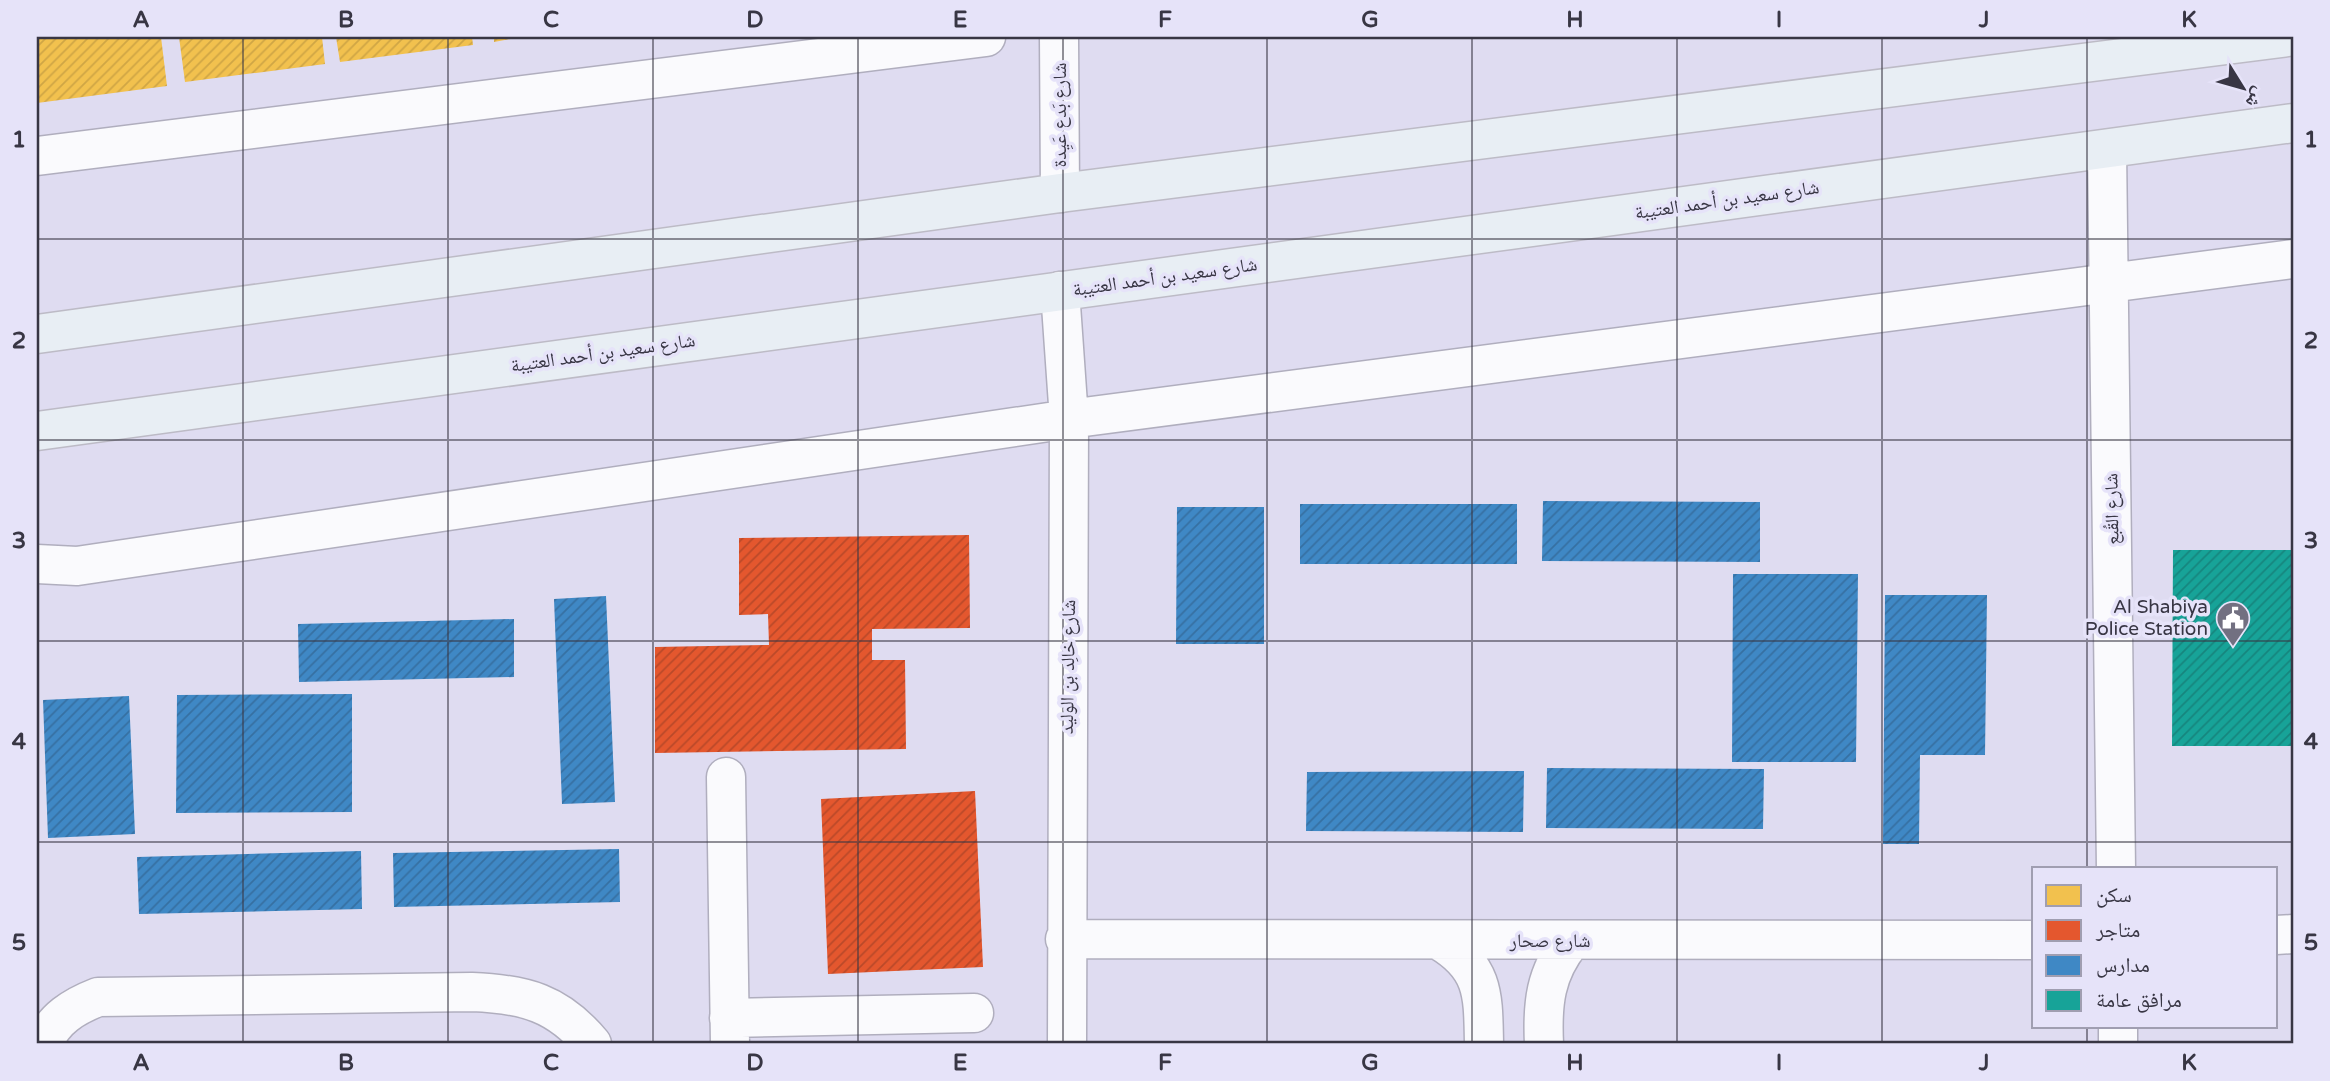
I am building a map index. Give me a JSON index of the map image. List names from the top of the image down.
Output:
{
  "streets": {
    "main road": ["شارع سعيد بن أحمد العتيبة"],
    "street": [
      "شارع بَدع عَيِدة",
      "شارع القُبع",
      "شارع خالِد بن الوليد",
      "شارع صحار"
    ]
  },
  "crossings": [
    ["شارع سعيد بن أحمد العتيبة", "شارع القُبع"],
    ["شارع سعيد بن أحمد العتيبة", "شارع خالِد بن الوليد"],
    ["شارع خالِد بن الوليد", "شارع صحار"]
  ],
  "places": {
    "public building": ["Al Shabiya Police Station"]
  },
  "legend": [
    "سكن",
    "متاجر",
    "مدارس",
    "مرافق عامة"
  ],
  "north": "bottom right",
  "grid": {
    "columns": [
      "A",
      "B",
      "C",
      "D",
      "E",
      "F",
      "G",
      "H",
      "I",
      "J",
      "K"
    ],
    "rows": [
      "1",
      "2",
      "3",
      "4",
      "5"
    ]
  }
}
